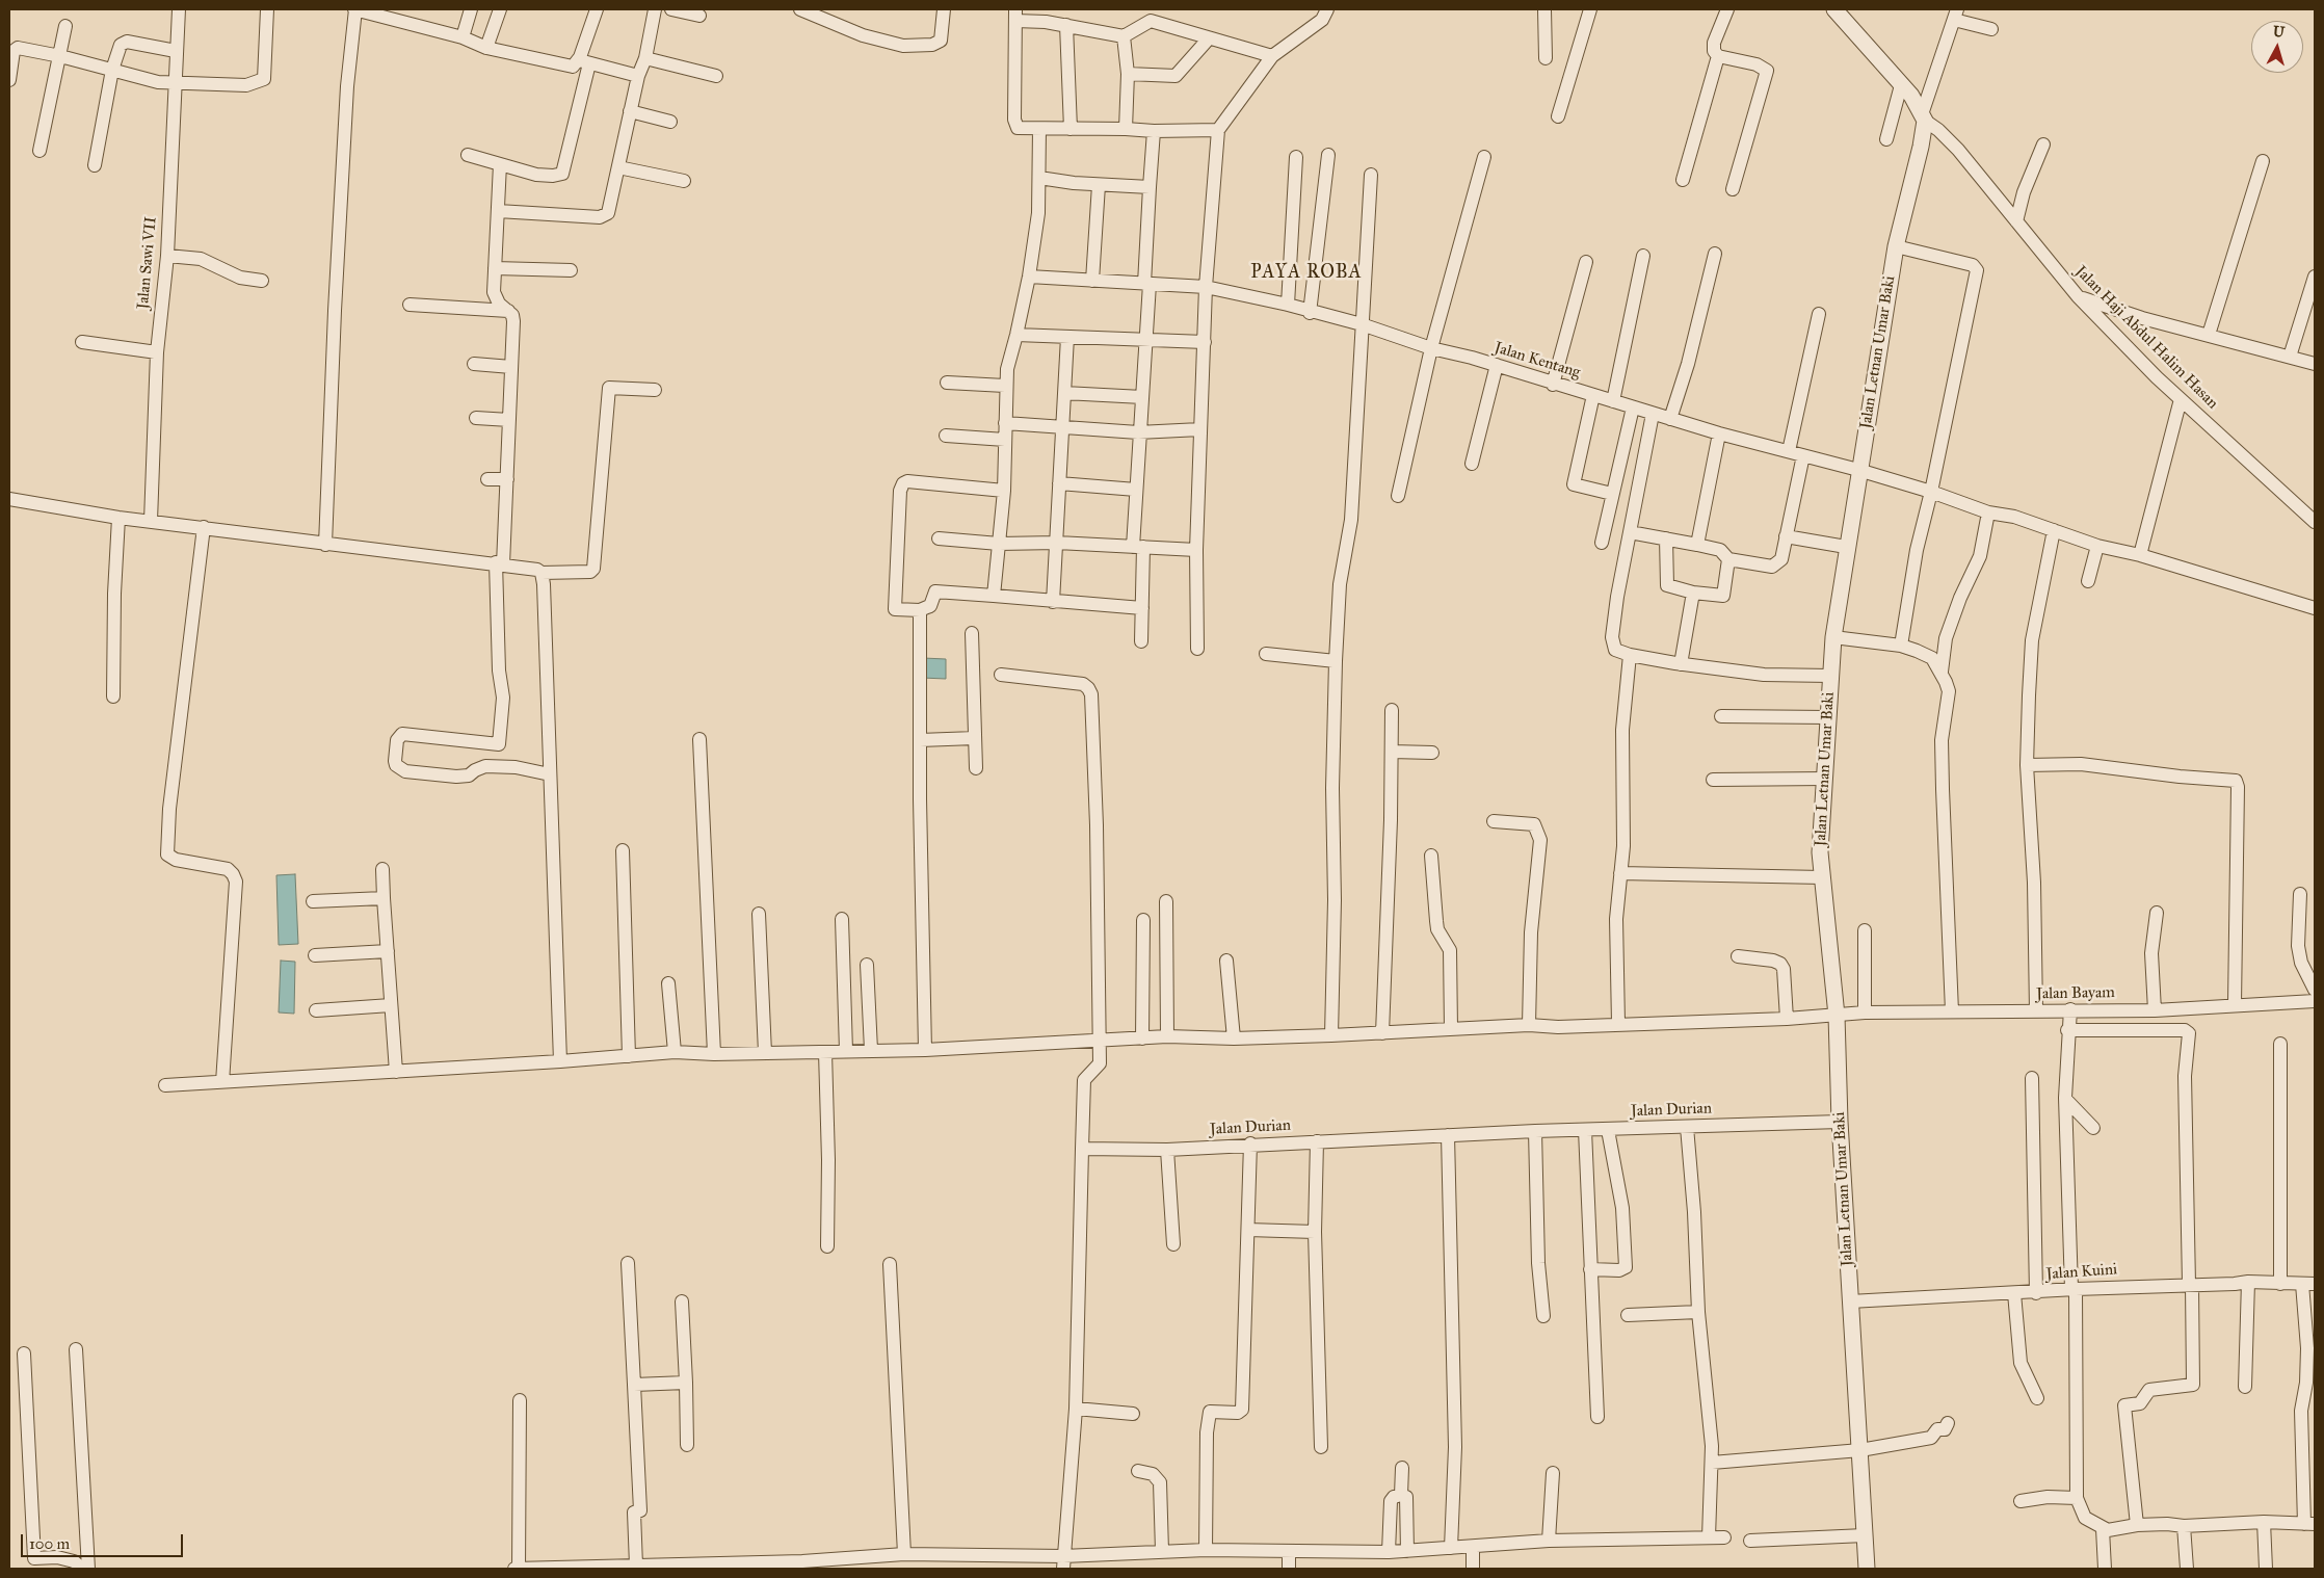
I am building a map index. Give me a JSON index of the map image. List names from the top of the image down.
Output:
{
  "streets": {
    "street": [
      "Jalan Sawi VII",
      "Jalan Haji Abdul Halim Hasan",
      "Jalan Letnan Umar Baki",
      "Jalan Kentang",
      "Jalan Bayam",
      "Jalan Durian",
      "Jalan Kuini"
    ]
  },
  "crossings": [
    ["Jalan Haji Abdul Halim Hasan", "Jalan Letnan Umar Baki"],
    ["Jalan Letnan Umar Baki", "Jalan Kentang"],
    ["Jalan Letnan Umar Baki", "Jalan Bayam"],
    ["Jalan Letnan Umar Baki", "Jalan Durian"],
    ["Jalan Letnan Umar Baki", "Jalan Kuini"]
  ],
  "districts": ["PAYA ROBA"],
  "scale_bar": "100 m",
  "north": "top"
}
